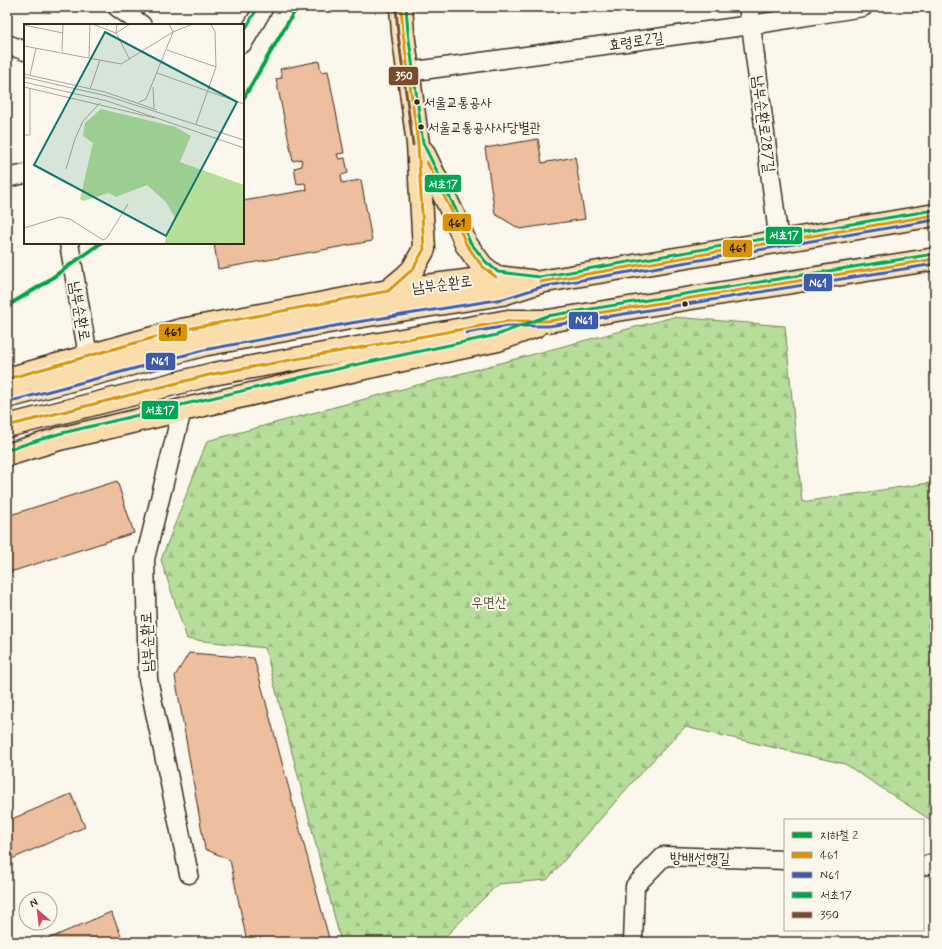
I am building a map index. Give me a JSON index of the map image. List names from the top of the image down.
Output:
{
  "streets": {
    "main road": ["남부순환로"],
    "street": ["효령로2길", "남부순환로287길", "방배선행길"]
  },
  "crossings": [
    ["효령로2길", "남부순환로287길"],
    ["남부순환로287길", "남부순환로"]
  ],
  "parks": ["우면산"],
  "places": ["서울교통공사", "서울교통공사사당별관"],
  "lines": [
    "metro line 2",
    "transit line 461",
    "transit line 서초17",
    "transit line 350",
    "transit line N61"
  ],
  "legend": [
    "지하철 2",
    "461",
    "N61",
    "서초17",
    "350"
  ],
  "north": "top left"
}
